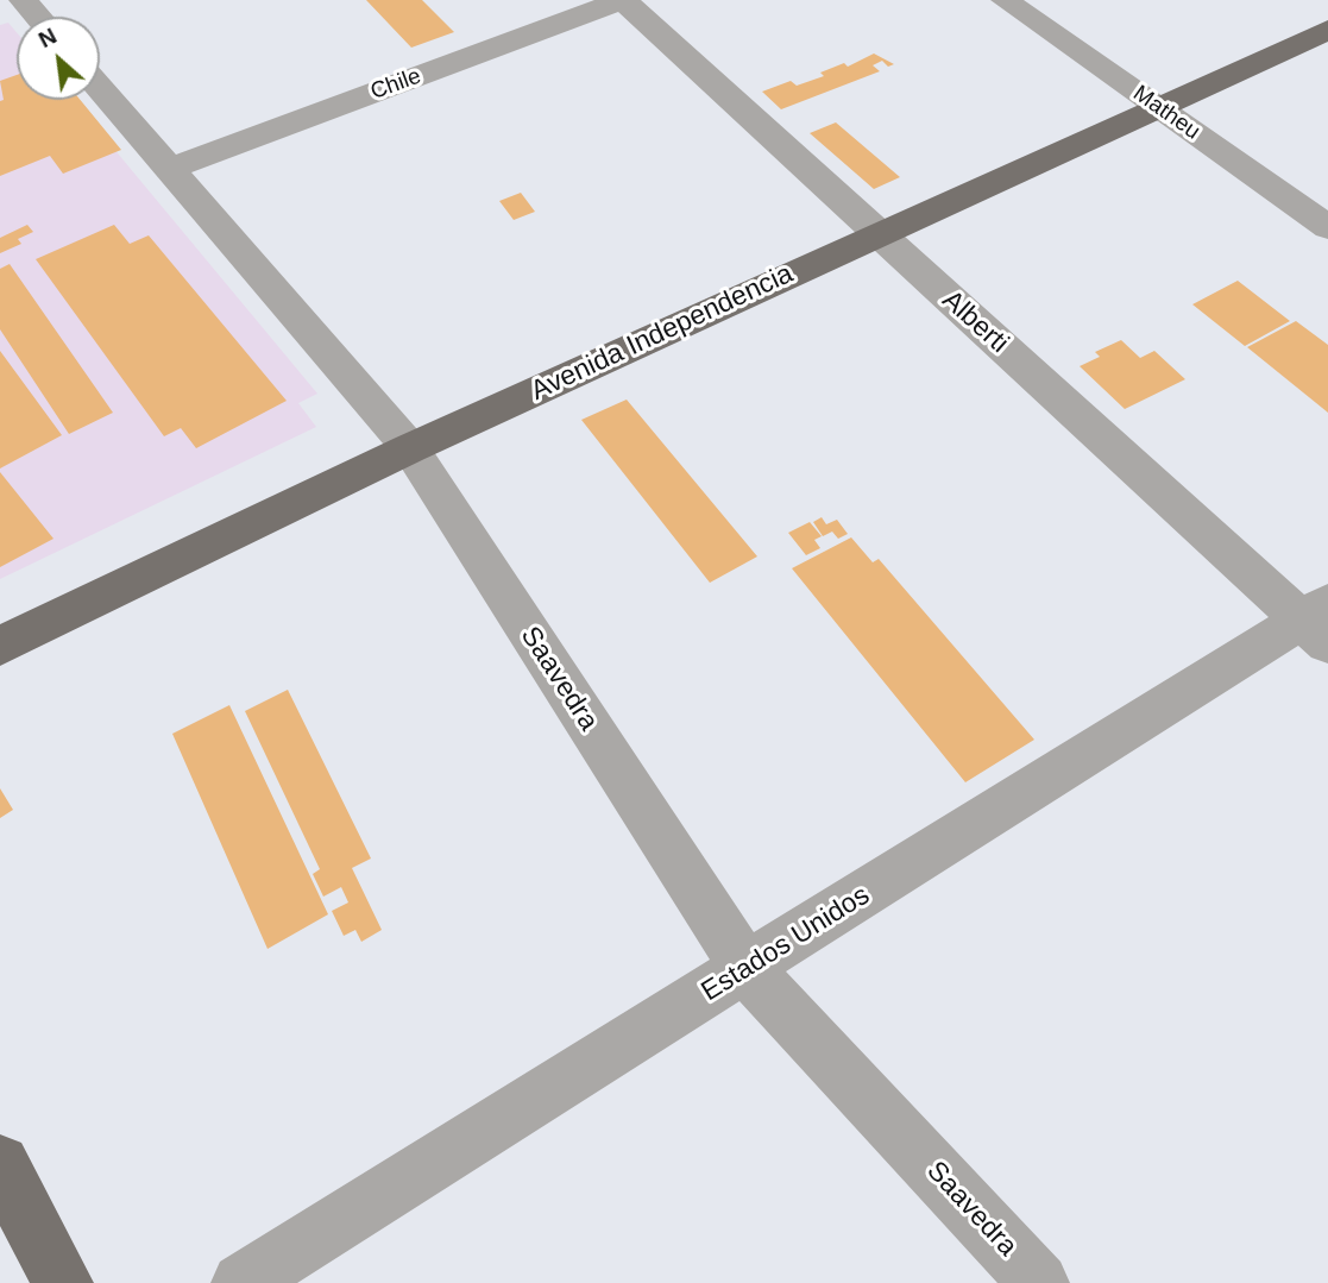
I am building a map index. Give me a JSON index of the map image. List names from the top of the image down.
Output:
{
  "streets": {
    "main road": ["Avenida Independencia"],
    "street": [
      "Chile",
      "Matheu",
      "Alberti",
      "Saavedra",
      "Estados Unidos"
    ]
  },
  "crossings": [
    ["Chile", "Alberti"],
    ["Chile", "Saavedra"],
    ["Matheu", "Avenida Independencia"],
    ["Alberti", "Avenida Independencia"],
    ["Alberti", "Estados Unidos"],
    ["Avenida Independencia", "Saavedra"],
    ["Saavedra", "Estados Unidos"]
  ],
  "north": "top left"
}
